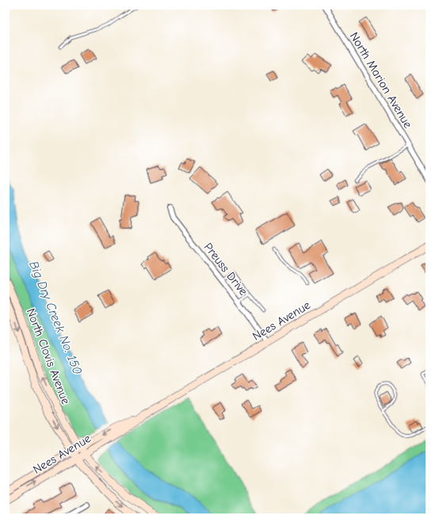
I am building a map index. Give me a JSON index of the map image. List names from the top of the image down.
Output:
{
  "streets": {
    "main road": ["Nees Avenue", "North Clovis Avenue"],
    "street": ["North Marion Avenue", "Preuss Drive"]
  },
  "crossings": [
    ["Preuss Drive", "Nees Avenue"],
    ["Nees Avenue", "North Clovis Avenue"]
  ],
  "water": ["Big Dry Creek No. 150"]
}
